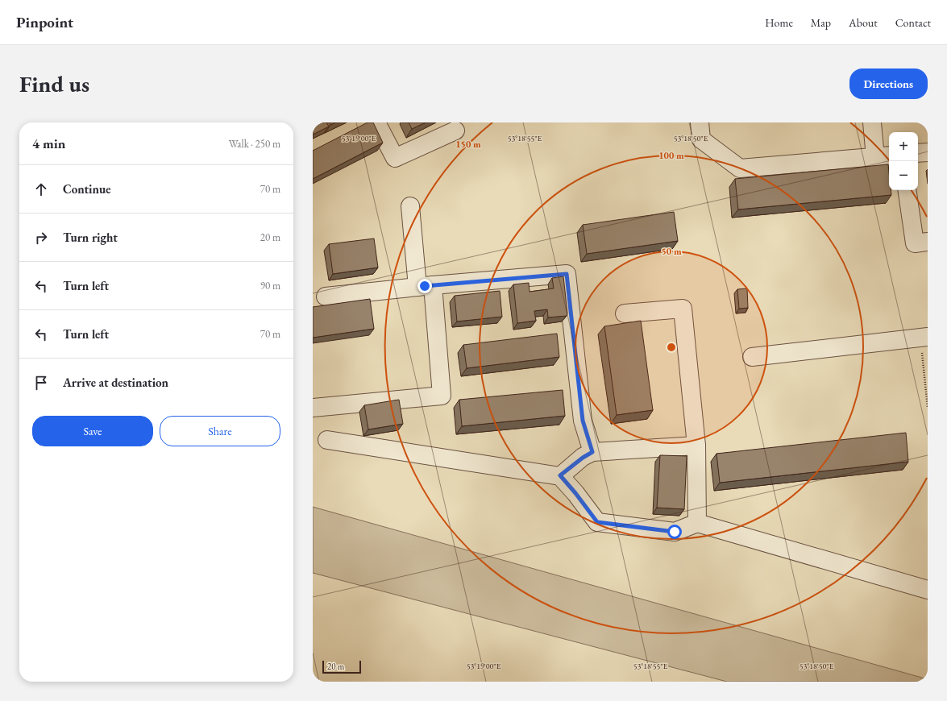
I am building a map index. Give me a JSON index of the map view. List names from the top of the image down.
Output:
{
  "scale_bar": "20 m",
  "page": {
    "header": "Pinpoint",
    "nav": [
      "Home",
      "Map",
      "About",
      "Contact"
    ],
    "buttons": [
      "Directions",
      ["Save", "Share"]
    ],
    "title": "Find us",
    "heading": ["4 min", "Walk · 250 m"],
    "map_buttons": ["+", "−"],
    "list": [
      ["Continue", "70 m"],
      ["Turn right", "20 m"],
      ["Turn left", "90 m"],
      ["Turn left", "70 m"],
      "Arrive at destination"
    ],
    "scale": "20 m"
  },
  "coordinates": ["53°19'00\"E", "53°18'55\"E", "53°18'50\"E"],
  "rings": ["150 m", "100 m", "50 m"]
}
